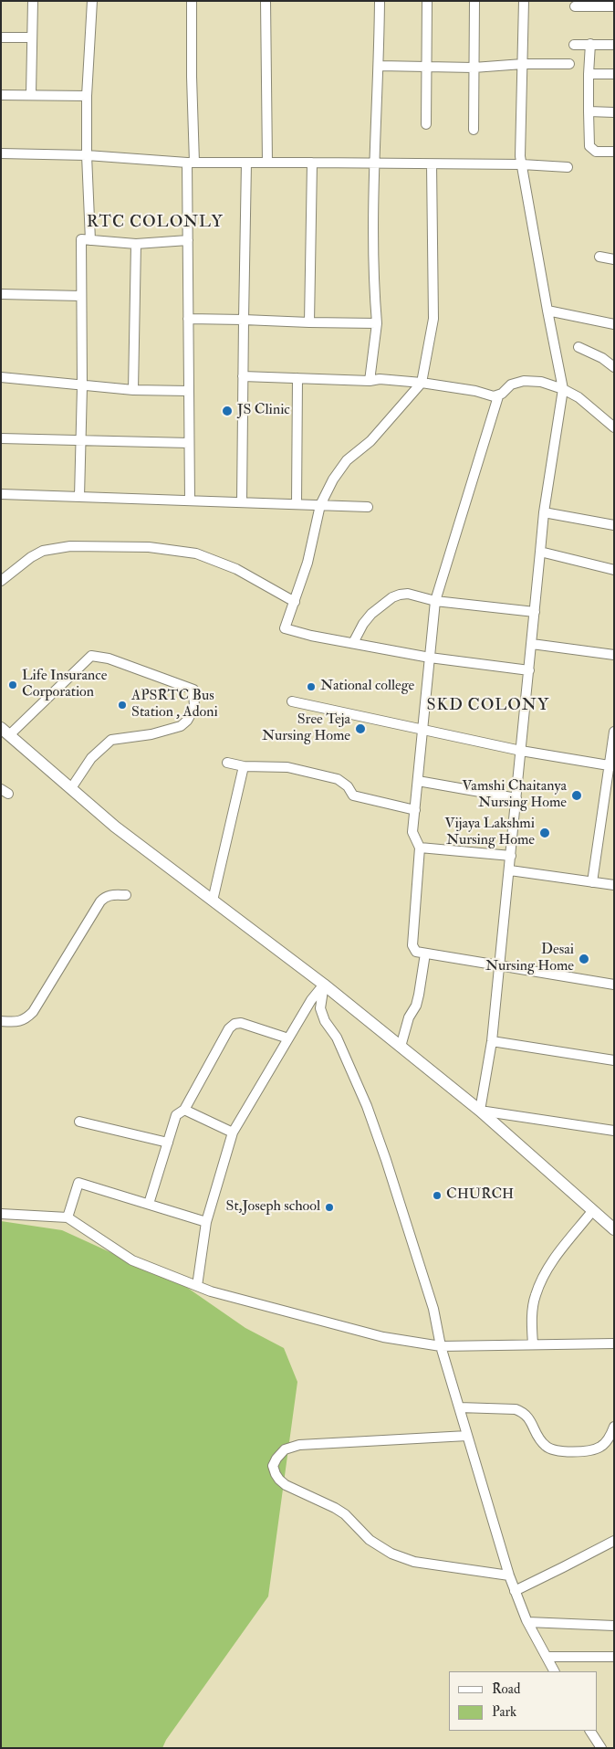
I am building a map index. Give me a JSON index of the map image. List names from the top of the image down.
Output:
{
  "districts": ["RTC COLONLY", "SKD COLONY"],
  "places": [
    "JS Clinic",
    "Life Insurance Corporation",
    "National college",
    "APSRTC Bus Station , Adoni",
    "Sree Teja Nursing Home",
    "Vamshi Chaitanya Nursing Home",
    "Vijaya Lakshmi Nursing Home",
    "Desai Nursing Home",
    "CHURCH",
    "St,Joseph school"
  ],
  "legend": ["Road", "Park"]
}
